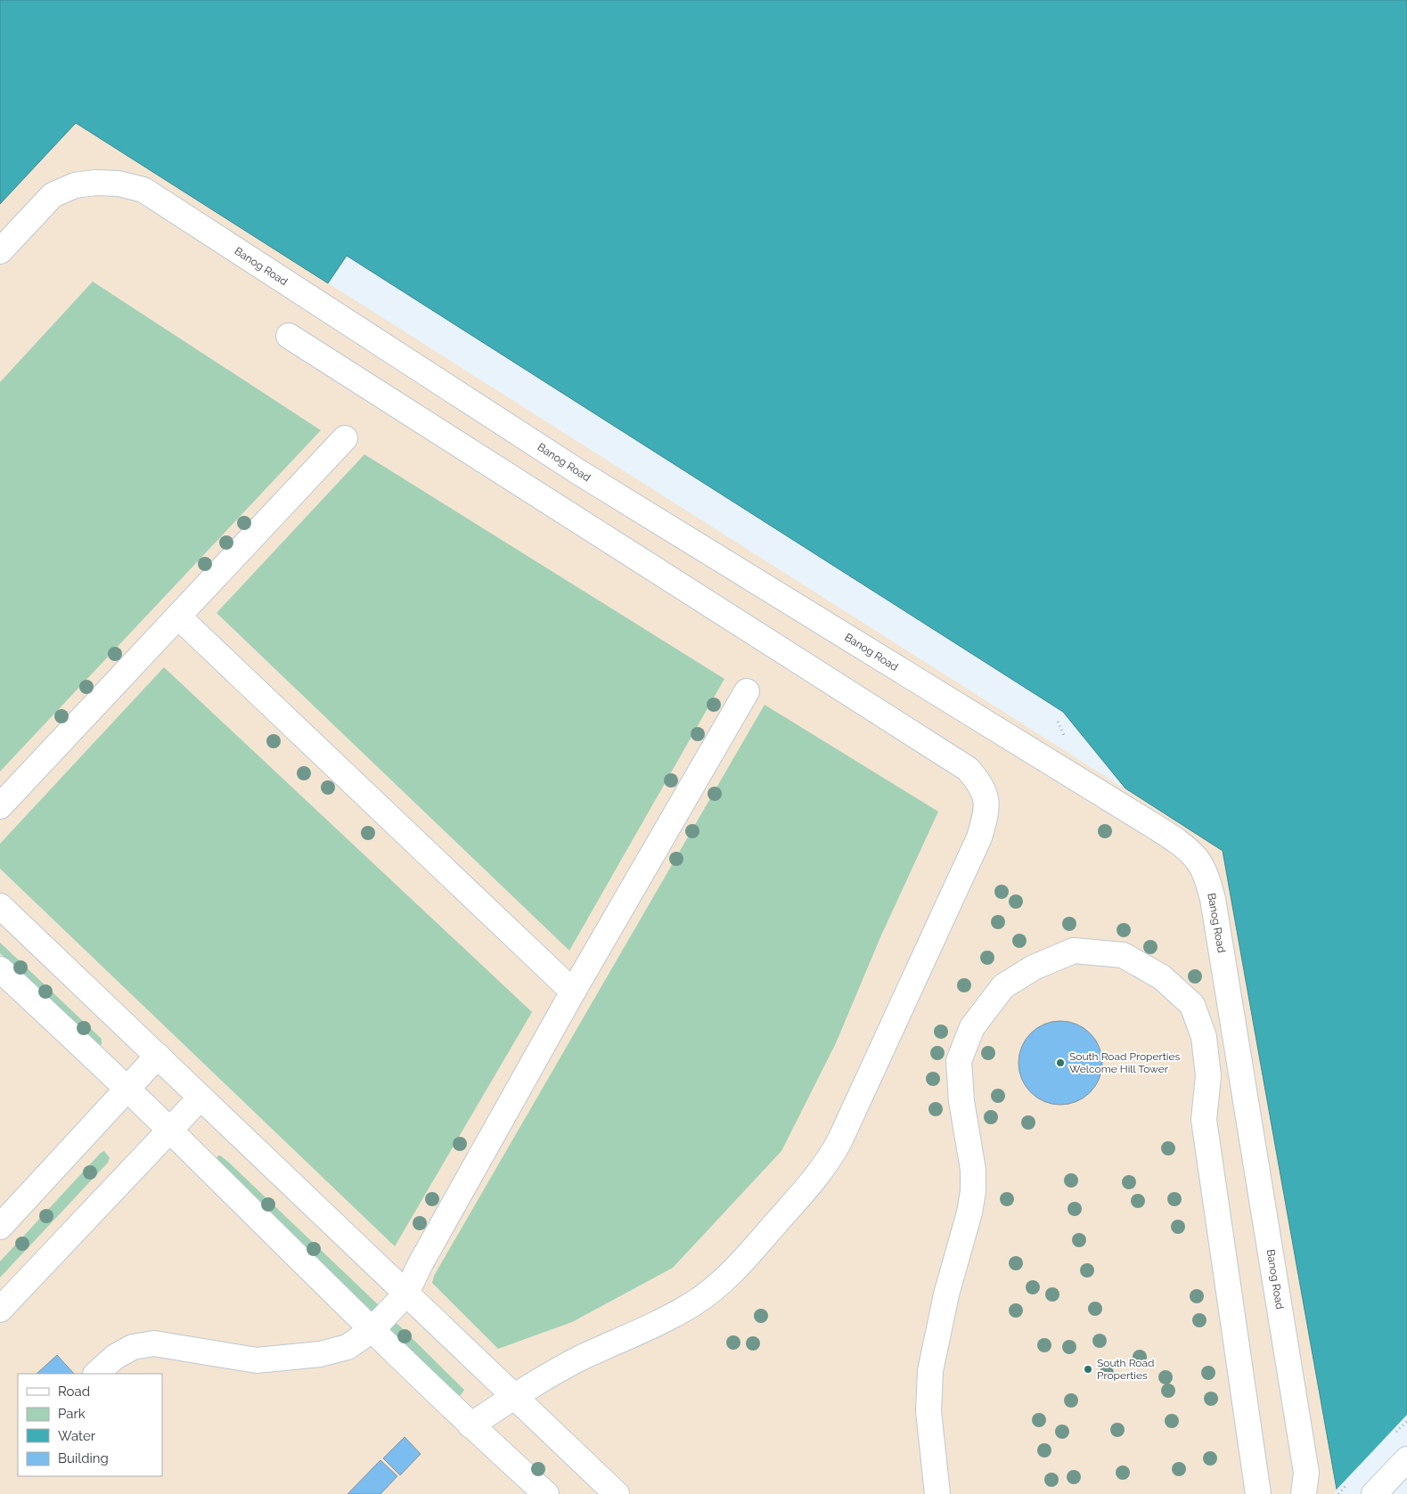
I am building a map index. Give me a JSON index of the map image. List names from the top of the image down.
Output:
{
  "streets": {
    "main road": ["Banog Road"]
  },
  "places": ["South Road Properties Welcome Hill Tower", "South Road Properties"],
  "legend": [
    "Road",
    "Park",
    "Water",
    "Building"
  ]
}
